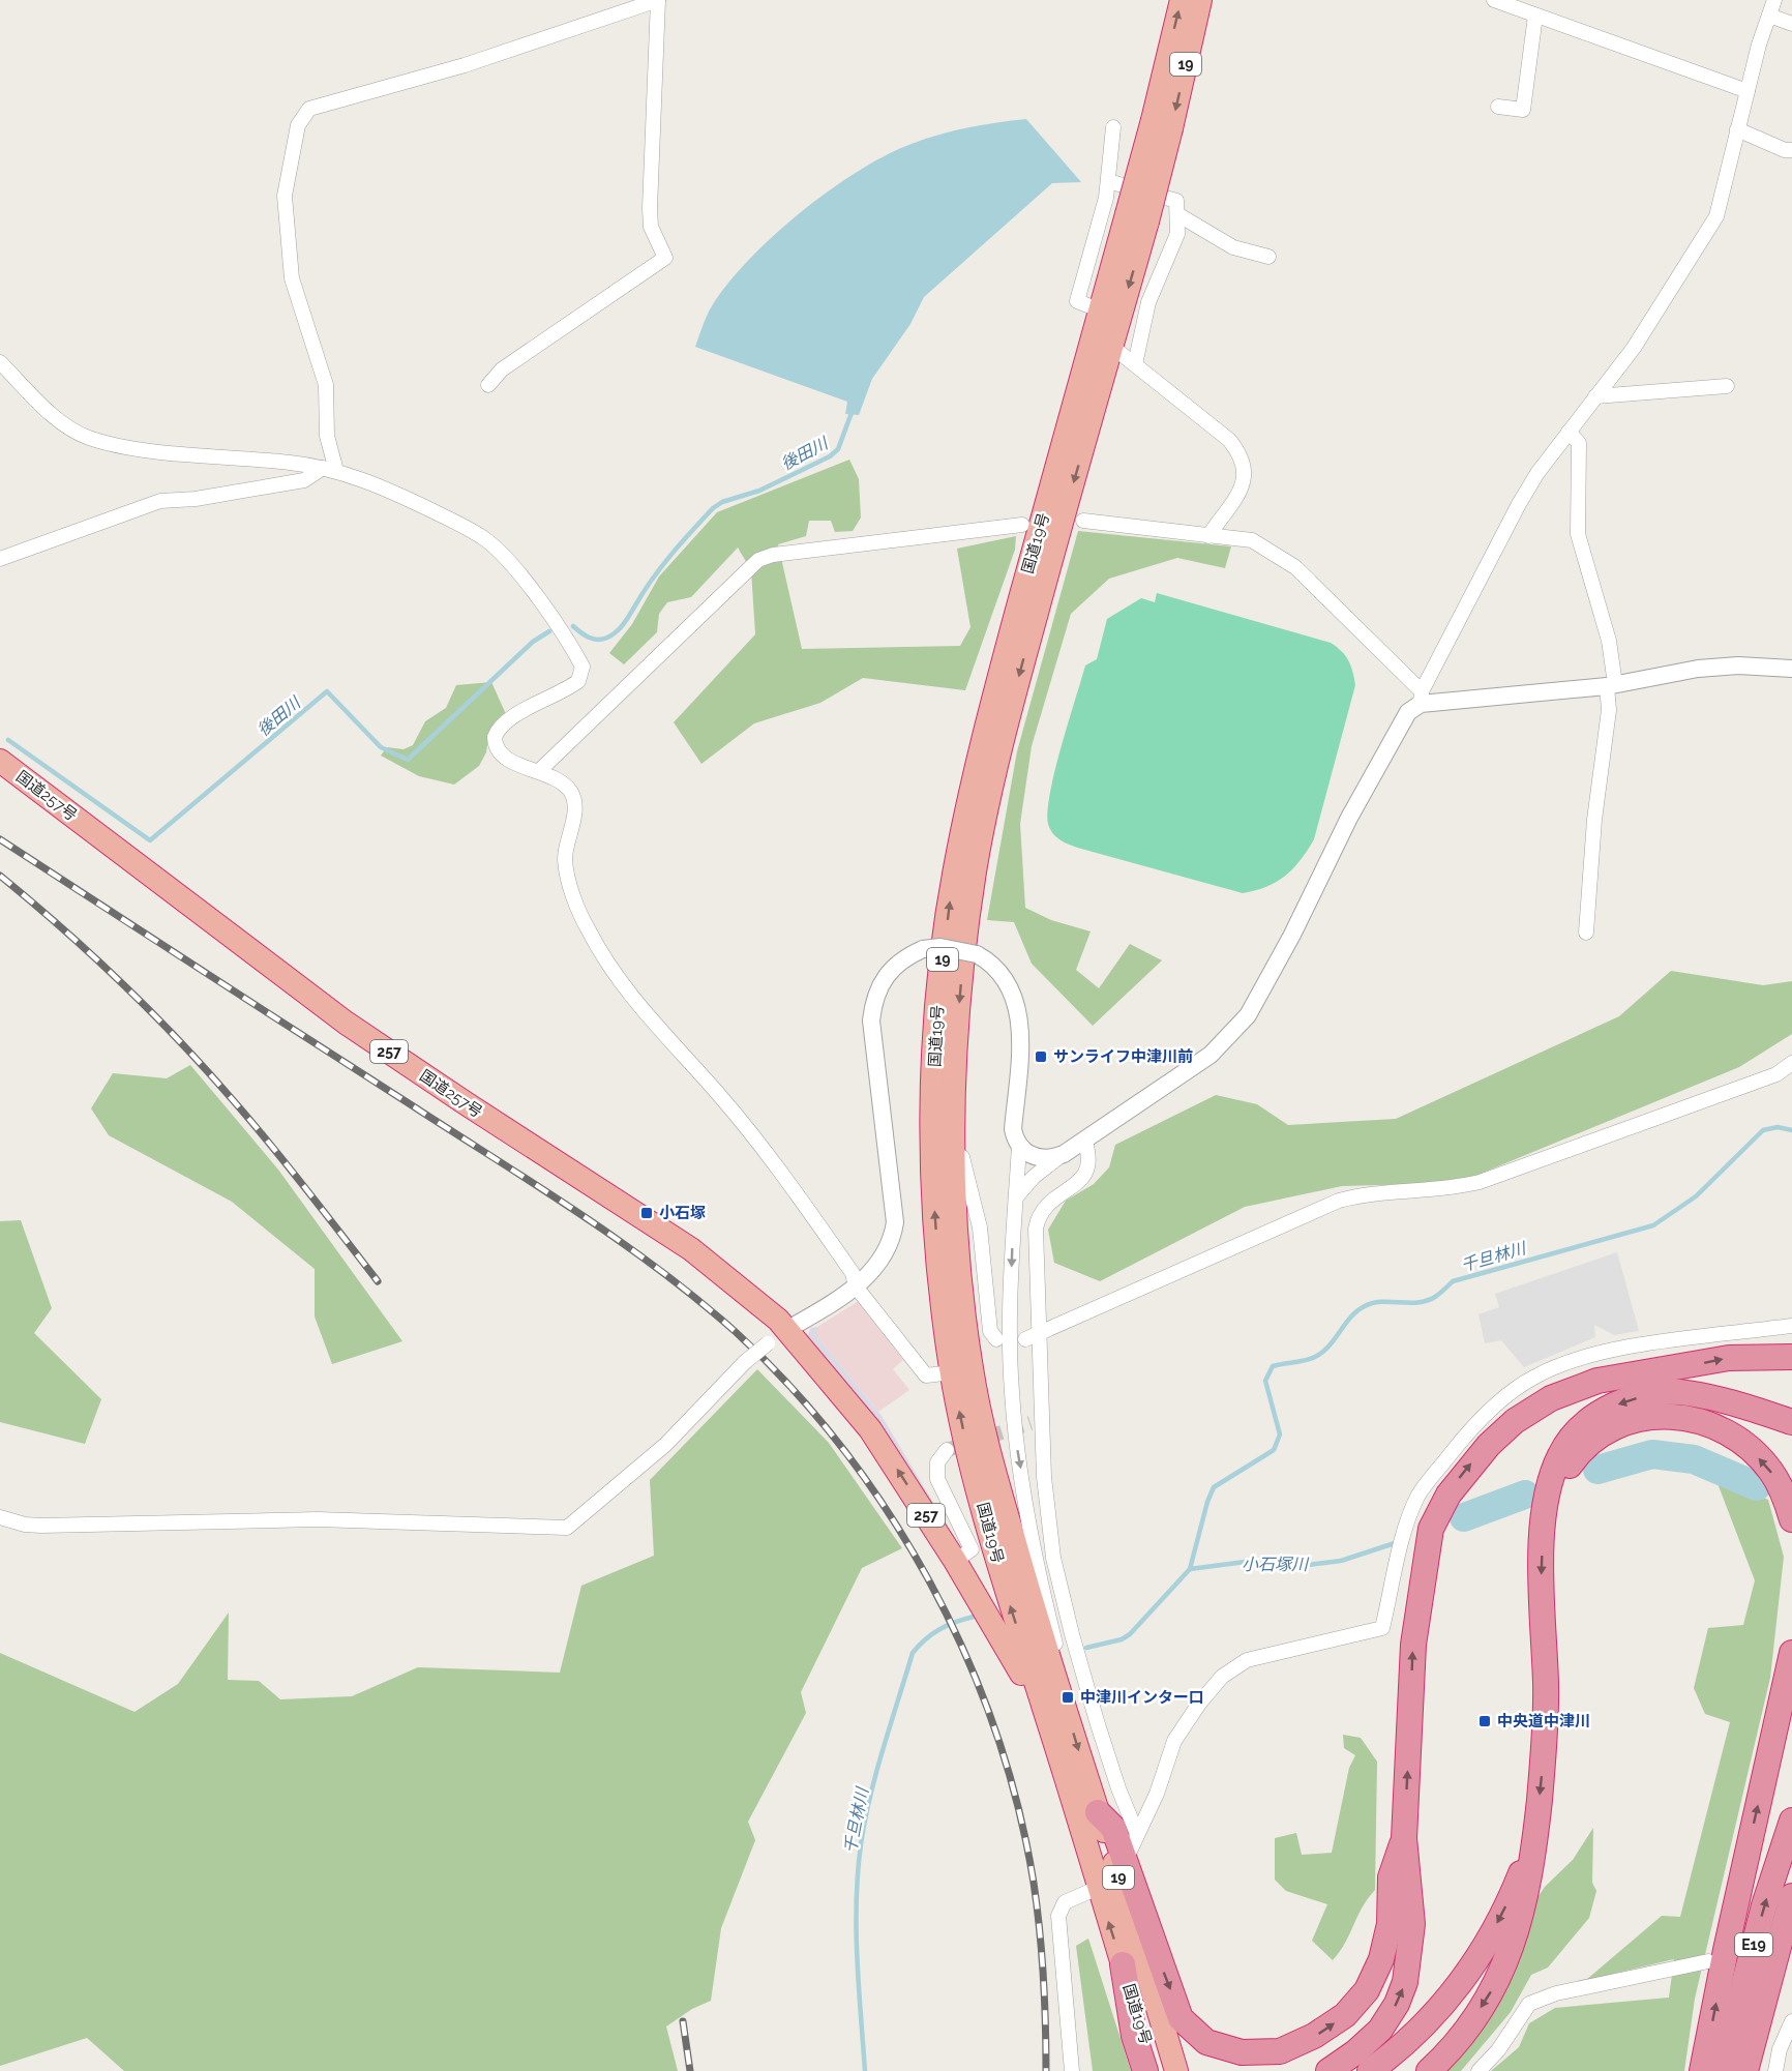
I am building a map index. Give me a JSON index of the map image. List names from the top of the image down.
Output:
{
  "streets": {
    "highway": [
      "19",
      "国道19号",
      "国道257号",
      "257",
      "E19"
    ]
  },
  "crossings": [
    ["国道19号", "257"],
    ["国道257号", "257"]
  ],
  "water": ["後田川", "千旦林川", "小石塚川"],
  "places": {
    "transit": [
      "サンライフ中津川前",
      "小石塚",
      "中津川インター口",
      "中央道中津川"
    ]
  }
}
